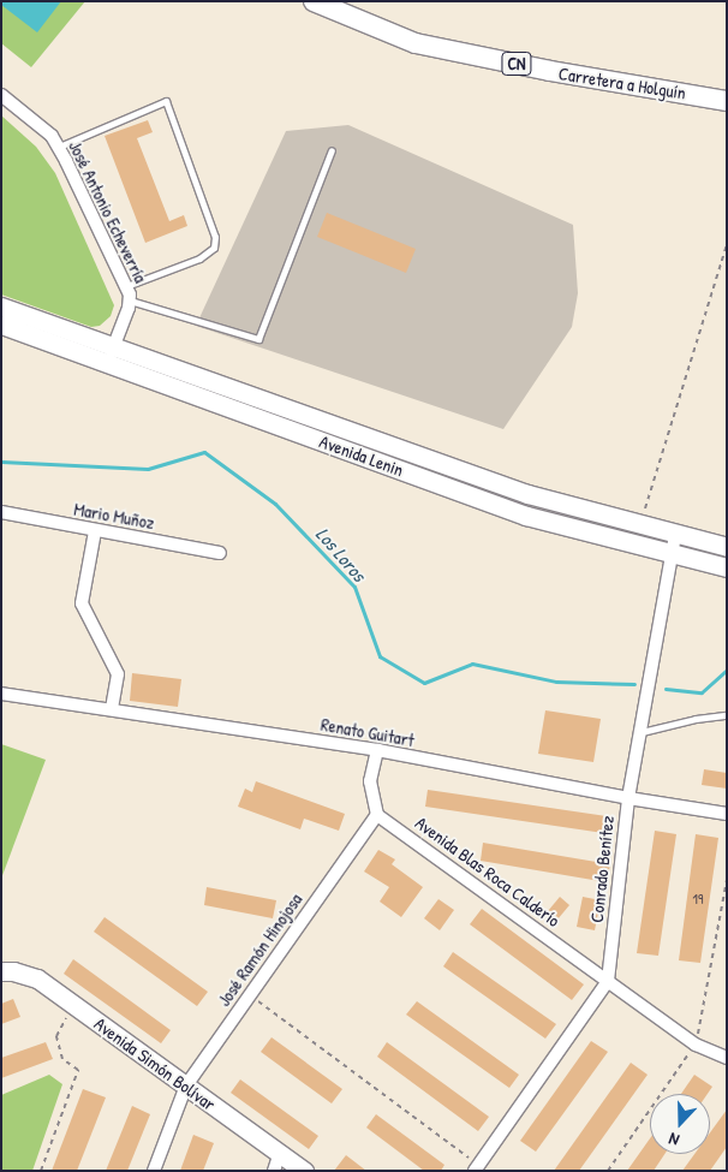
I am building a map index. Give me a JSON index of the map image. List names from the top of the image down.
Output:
{
  "streets": {
    "main road": [
      "CN",
      "Carretera a Holguín",
      "Avenida Lenin",
      "Avenida Simón Bolívar"
    ],
    "street": [
      "José Antonio Echeverría",
      "Mario Muñoz",
      "Renato Guitart",
      "Conrado Benítez",
      "Avenida Blas Roca Calderío",
      "José Ramón Hinojosa"
    ]
  },
  "crossings": [
    ["José Antonio Echeverría", "Avenida Lenin"],
    ["Avenida Lenin", "Conrado Benítez"],
    ["Renato Guitart", "Conrado Benítez"],
    ["Conrado Benítez", "Avenida Blas Roca Calderío"],
    ["Avenida Blas Roca Calderío", "José Ramón Hinojosa"],
    ["José Ramón Hinojosa", "Avenida Simón Bolívar"]
  ],
  "water": ["Los Loros"],
  "house_numbers": ["19"],
  "north": "bottom"
}
